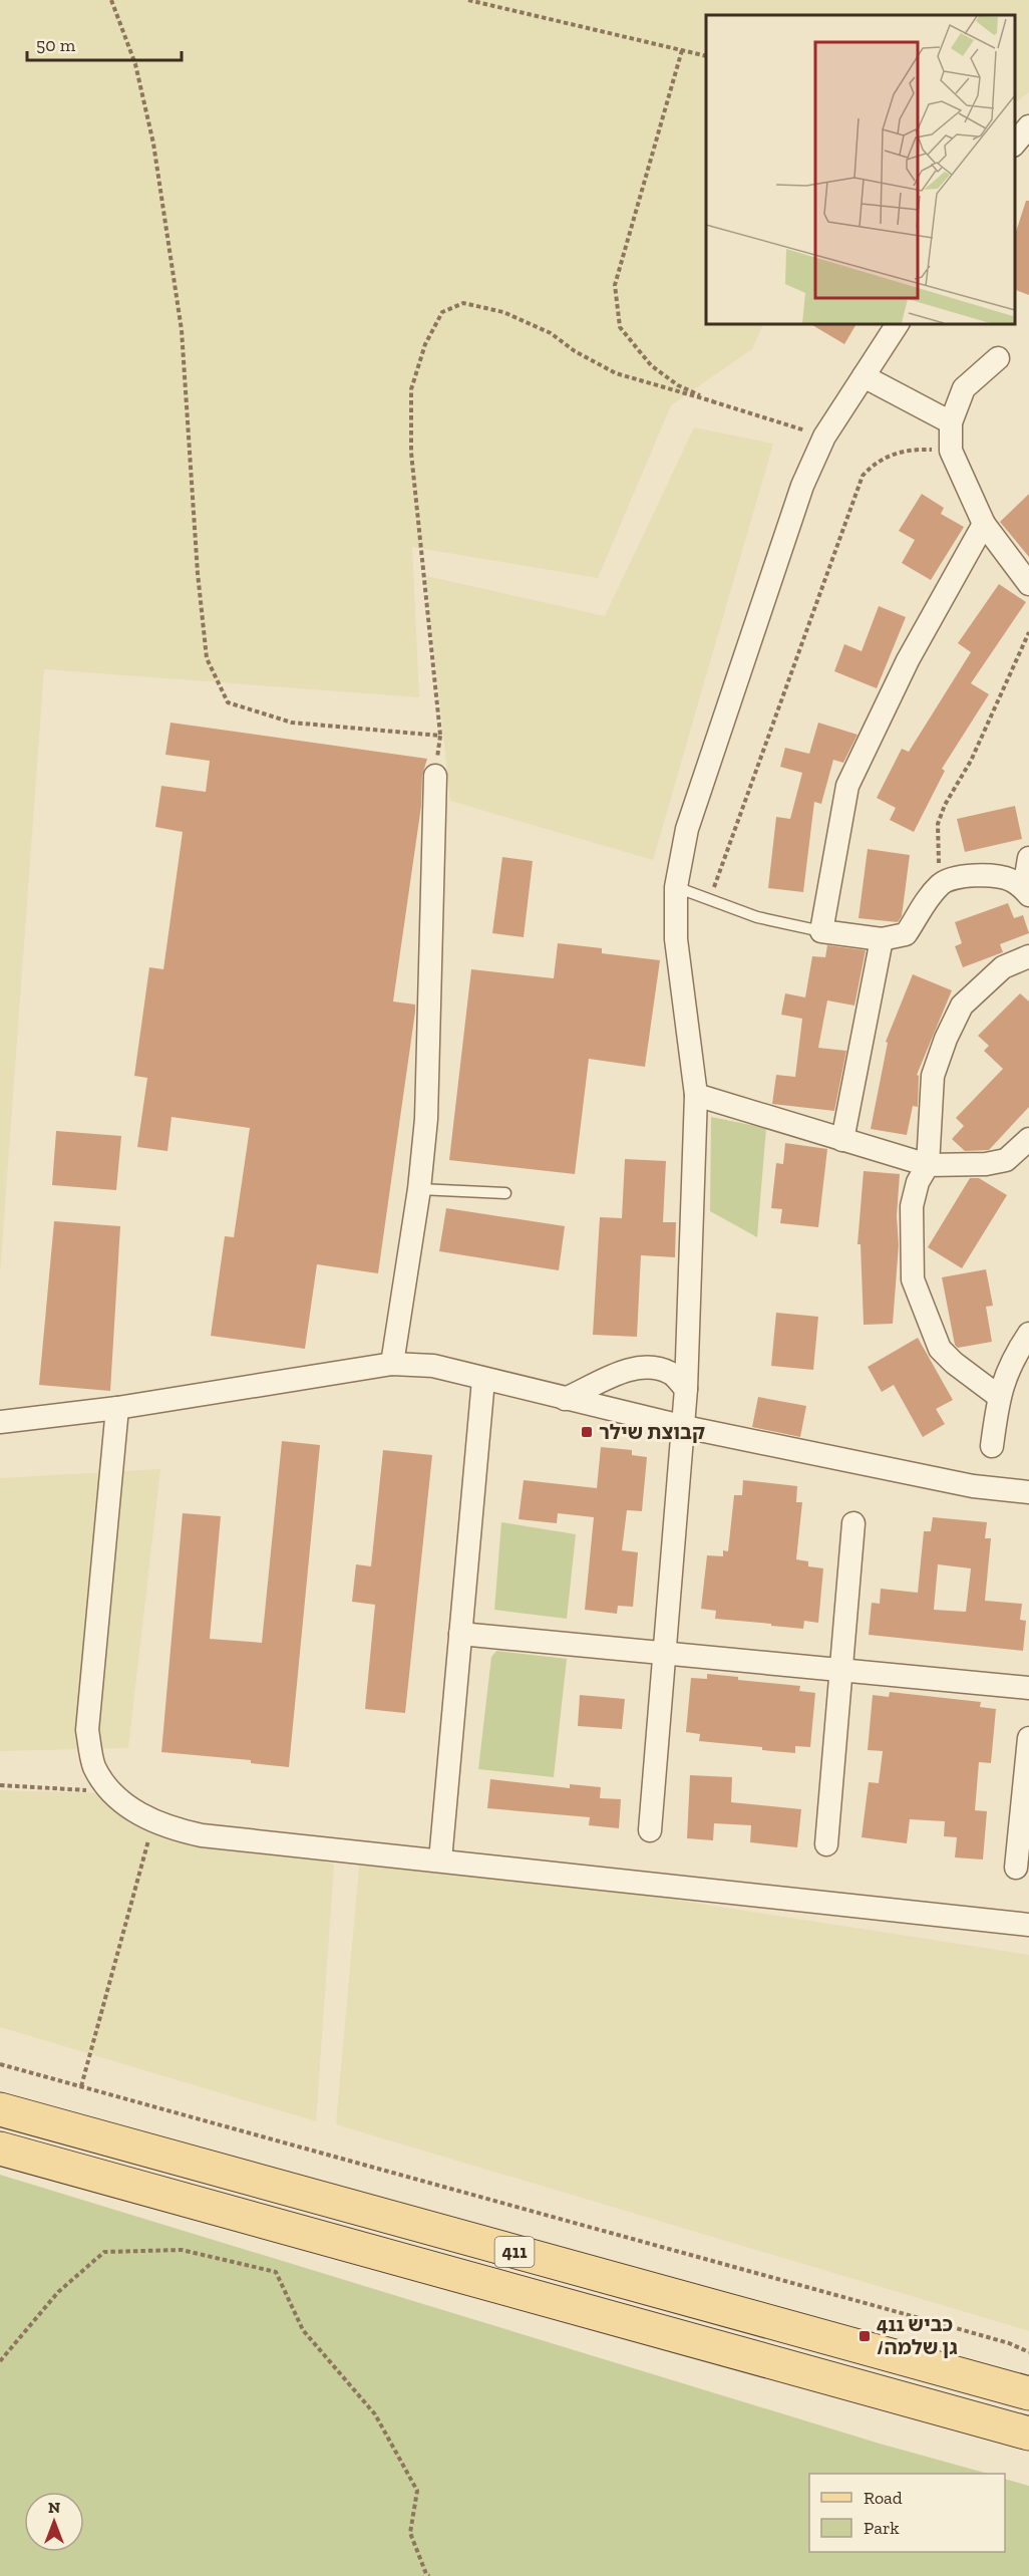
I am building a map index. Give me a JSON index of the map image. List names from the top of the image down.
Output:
{
  "streets": {
    "main road": ["411"]
  },
  "places": {
    "transit": ["קבוצת שילר", "כביש 411 /גן שלמה"]
  },
  "legend": ["Road", "Park"],
  "scale_bar": "50 m",
  "north": "top"
}
